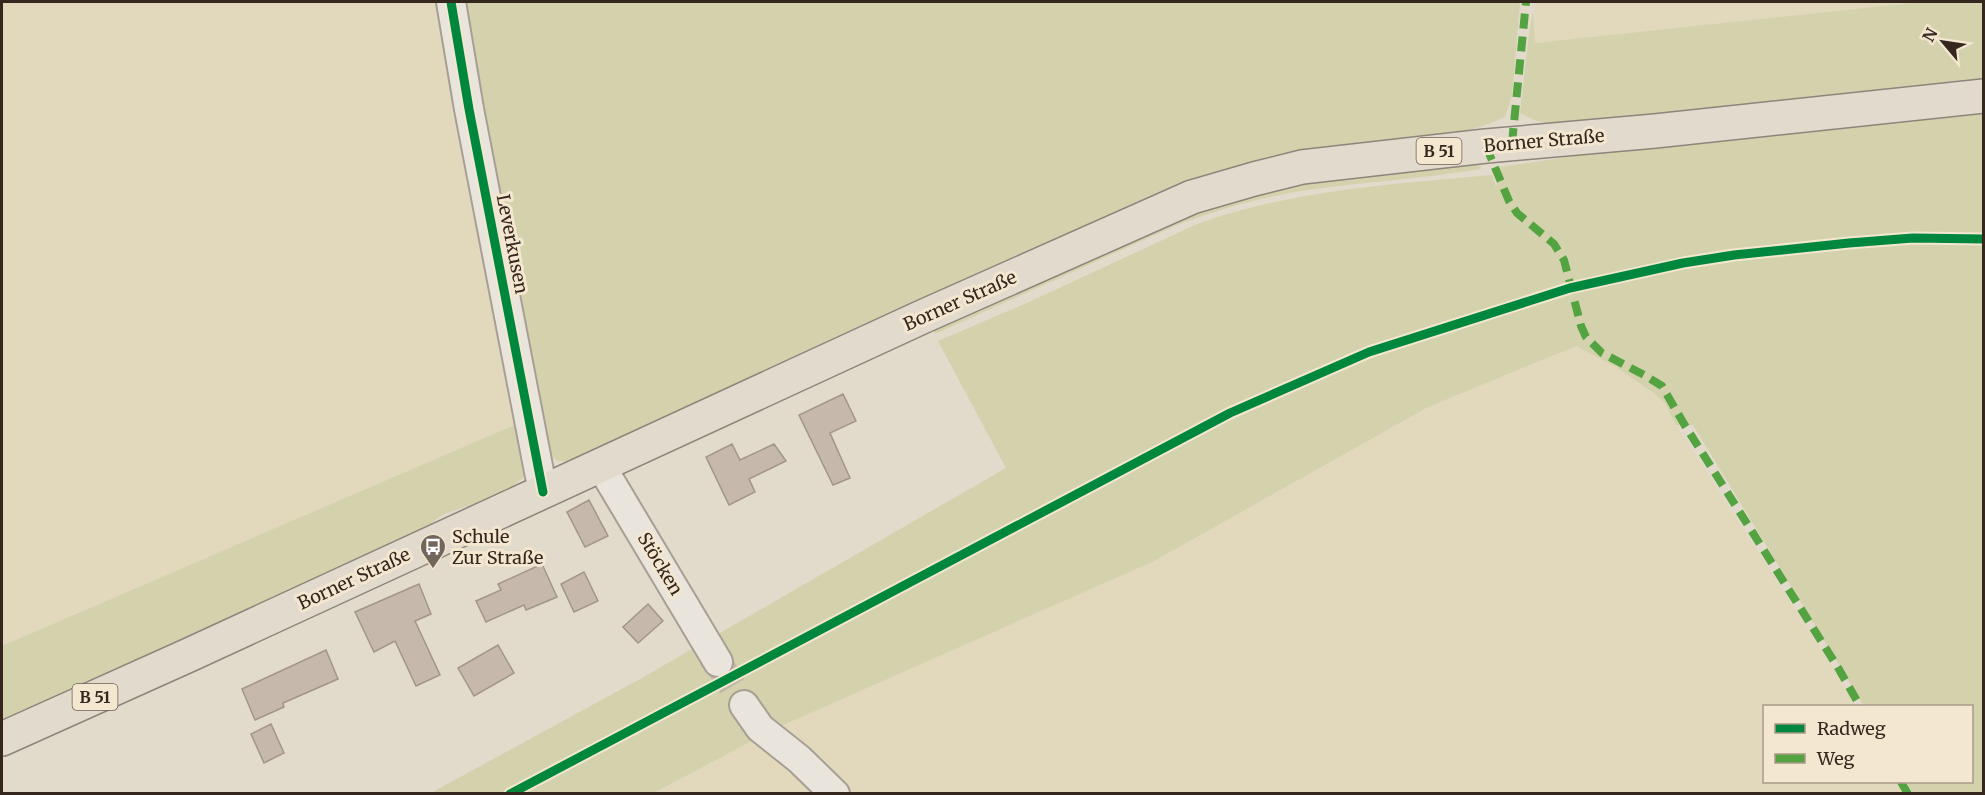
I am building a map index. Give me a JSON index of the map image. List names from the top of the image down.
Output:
{
  "streets": {
    "main road": ["Borner Straße", "B 51"],
    "street": ["Leverkusen", "Stöcken"]
  },
  "crossings": [
    ["Borner Straße", "Leverkusen"],
    ["Borner Straße", "Stöcken"]
  ],
  "places": {
    "bus stop": ["Schule Zur Straße"]
  },
  "legend": ["Radweg", "Weg"],
  "north": "top left"
}
